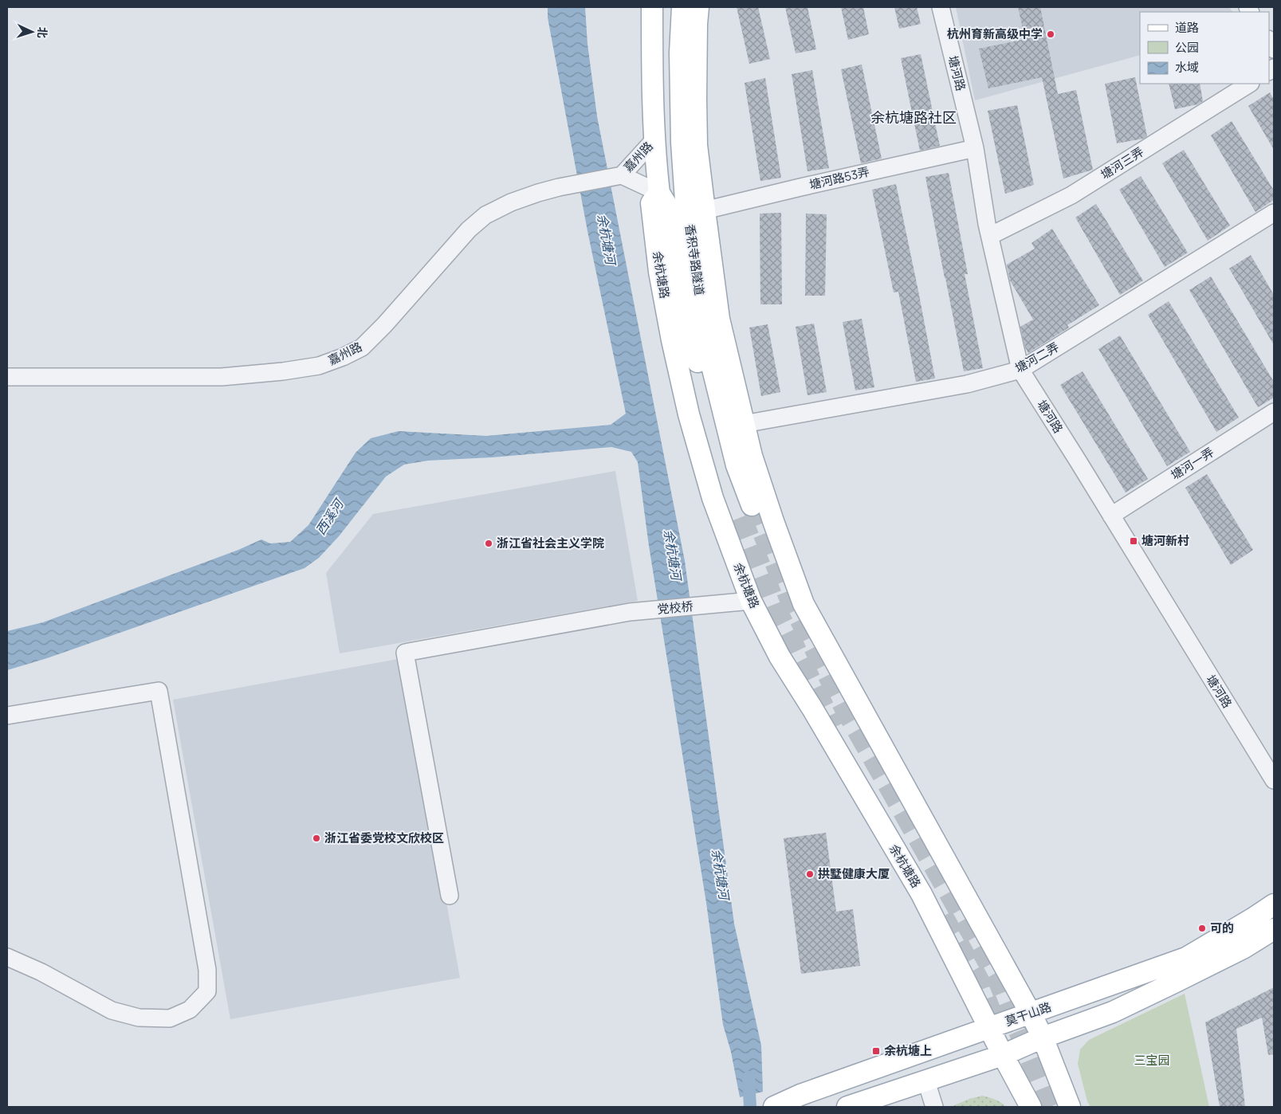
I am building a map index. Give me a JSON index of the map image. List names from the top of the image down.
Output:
{
  "streets": {
    "main road": ["香积寺路隧道", "余杭塘路", "莫干山路"],
    "street": [
      "塘河路",
      "嘉州路",
      "塘河三弄",
      "塘河路53弄",
      "塘河二弄",
      "塘河一弄",
      "党校桥"
    ]
  },
  "crossings": [
    ["塘河路", "塘河三弄"],
    ["塘河路", "塘河路53弄"],
    ["塘河路", "塘河二弄"],
    ["塘河路", "塘河一弄"],
    ["嘉州路", "香积寺路隧道"],
    ["嘉州路", "余杭塘路"],
    ["香积寺路隧道", "余杭塘路"],
    ["余杭塘路", "党校桥"],
    ["余杭塘路", "莫干山路"]
  ],
  "districts": ["余杭塘路社区"],
  "water": ["余杭塘河", "西溪河"],
  "parks": ["三宝园"],
  "places": {
    "other": [
      "杭州育新高级中学",
      "浙江省社会主义学院",
      "浙江省委党校文欣校区",
      "拱墅健康大厦",
      "可的"
    ],
    "transit": ["塘河新村", "余杭塘上"]
  },
  "legend": ["道路", "公园", "水域"],
  "north": "right"
}
